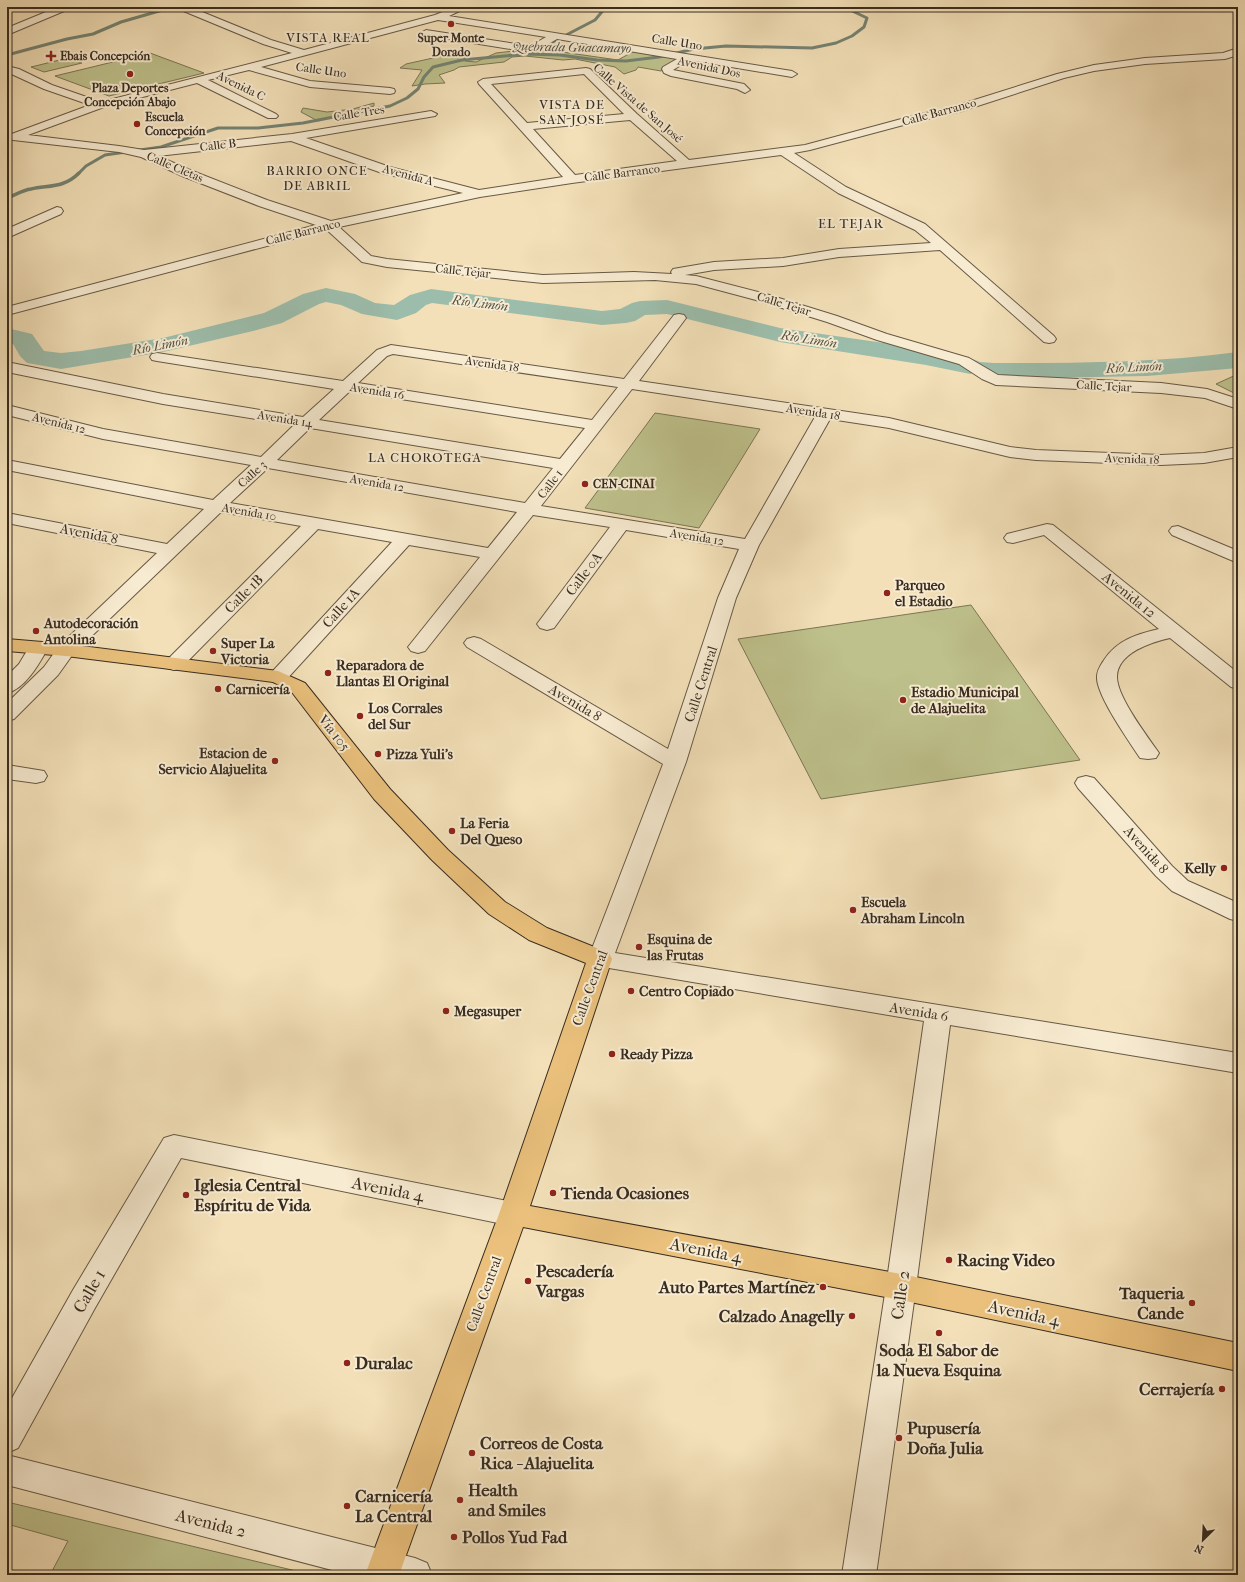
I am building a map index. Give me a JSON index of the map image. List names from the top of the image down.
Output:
{
  "streets": {
    "main road": ["Calle Central", "Vía 105", "Avenida 4"],
    "street": [
      "Calle Uno",
      "Avenida Dos",
      "Avenida C",
      "Calle Vista de San José",
      "Calle Barranco",
      "Calle Tres",
      "Calle B",
      "Calle Cletas",
      "Avenida A",
      "Calle Tejar",
      "Avenida 18",
      "Avenida 16",
      "Avenida 14",
      "Avenida 12",
      "Calle 3",
      "Calle 1",
      "Avenida 10",
      "Avenida 8",
      "Calle 0A",
      "Calle 1B",
      "Calle 1A",
      "Avenida 6",
      "Calle 2",
      "Avenida 2"
    ]
  },
  "crossings": [
    ["Calle Uno", "Avenida Dos"],
    ["Calle Vista de San José", "Calle Barranco"],
    ["Calle Barranco", "Calle Cletas"],
    ["Calle Barranco", "Avenida A"],
    ["Calle Barranco", "Calle Tejar"],
    ["Calle Tres", "Calle B"],
    ["Calle Tres", "Avenida A"],
    ["Calle B", "Calle Cletas"],
    ["Calle B", "Avenida A"],
    ["Calle Cletas", "Calle Tejar"],
    ["Avenida 18", "Calle 3"],
    ["Avenida 18", "Calle 1"],
    ["Avenida 18", "Calle Central"],
    ["Avenida 16", "Calle 3"],
    ["Avenida 16", "Calle 1"],
    ["Avenida 14", "Calle 3"],
    ["Avenida 14", "Calle 1"],
    ["Avenida 12", "Calle 3"],
    ["Avenida 12", "Calle 1"],
    ["Avenida 12", "Calle 0A"],
    ["Avenida 12", "Calle Central"],
    ["Calle 3", "Avenida 10"],
    ["Calle 3", "Avenida 8"],
    ["Calle 3", "Vía 105"],
    ["Calle 1", "Avenida 10"],
    ["Calle 1", "Avenida 4"],
    ["Avenida 10", "Calle 1B"],
    ["Avenida 10", "Calle 1A"],
    ["Avenida 8", "Calle Central"],
    ["Calle 1B", "Vía 105"],
    ["Calle 1A", "Vía 105"],
    ["Calle Central", "Vía 105"],
    ["Calle Central", "Avenida 6"],
    ["Calle Central", "Avenida 4"],
    ["Calle Central", "Avenida 2"],
    ["Vía 105", "Avenida 6"],
    ["Avenida 6", "Calle 2"],
    ["Avenida 4", "Calle 2"]
  ],
  "districts": [
    "VISTA REAL",
    "VISTA DE SAN JOSÉ",
    "BARRIO ONCE DE ABRIL",
    "EL TEJAR",
    "LA CHOROTEGA"
  ],
  "water": ["Quebrada Guacamayo", "Río Limón"],
  "places": {
    "other": [
      "Super Monte Dorado",
      "Plaza Deportes Concepción Abajo",
      "Escuela Concepción",
      "CEN-CINAI",
      "Parqueo el Estadio",
      "Autodecoración Antolina",
      "Super La Victoria",
      "Reparadora de Llantas El Original",
      "Carnicería",
      "Estadio Municipal de Alajuelita",
      "Los Corrales del Sur",
      "Pizza Yuli's",
      "Estacion de Servicio Alajuelita",
      "La Feria Del Queso",
      "Kelly",
      "Escuela Abraham Lincoln",
      "Esquina de las Frutas",
      "Centro Copiado",
      "Megasuper",
      "Ready Pizza",
      "Tienda Ocasiones",
      "Iglesia Central Espíritu de Vida",
      "Racing Video",
      "Pescadería Vargas",
      "Auto Partes Martínez",
      "Taqueria Cande",
      "Calzado Anagelly",
      "Soda El Sabor de la Nueva Esquina",
      "Duralac",
      "Cerrajería",
      "Pupusería Doña Julia",
      "Correos de Costa Rica - Alajuelita",
      "Health and Smiles",
      "Carnicería La Central",
      "Pollos Yud Fad"
    ],
    "health": ["Ebais Concepción"]
  },
  "north": "bottom left"
}
